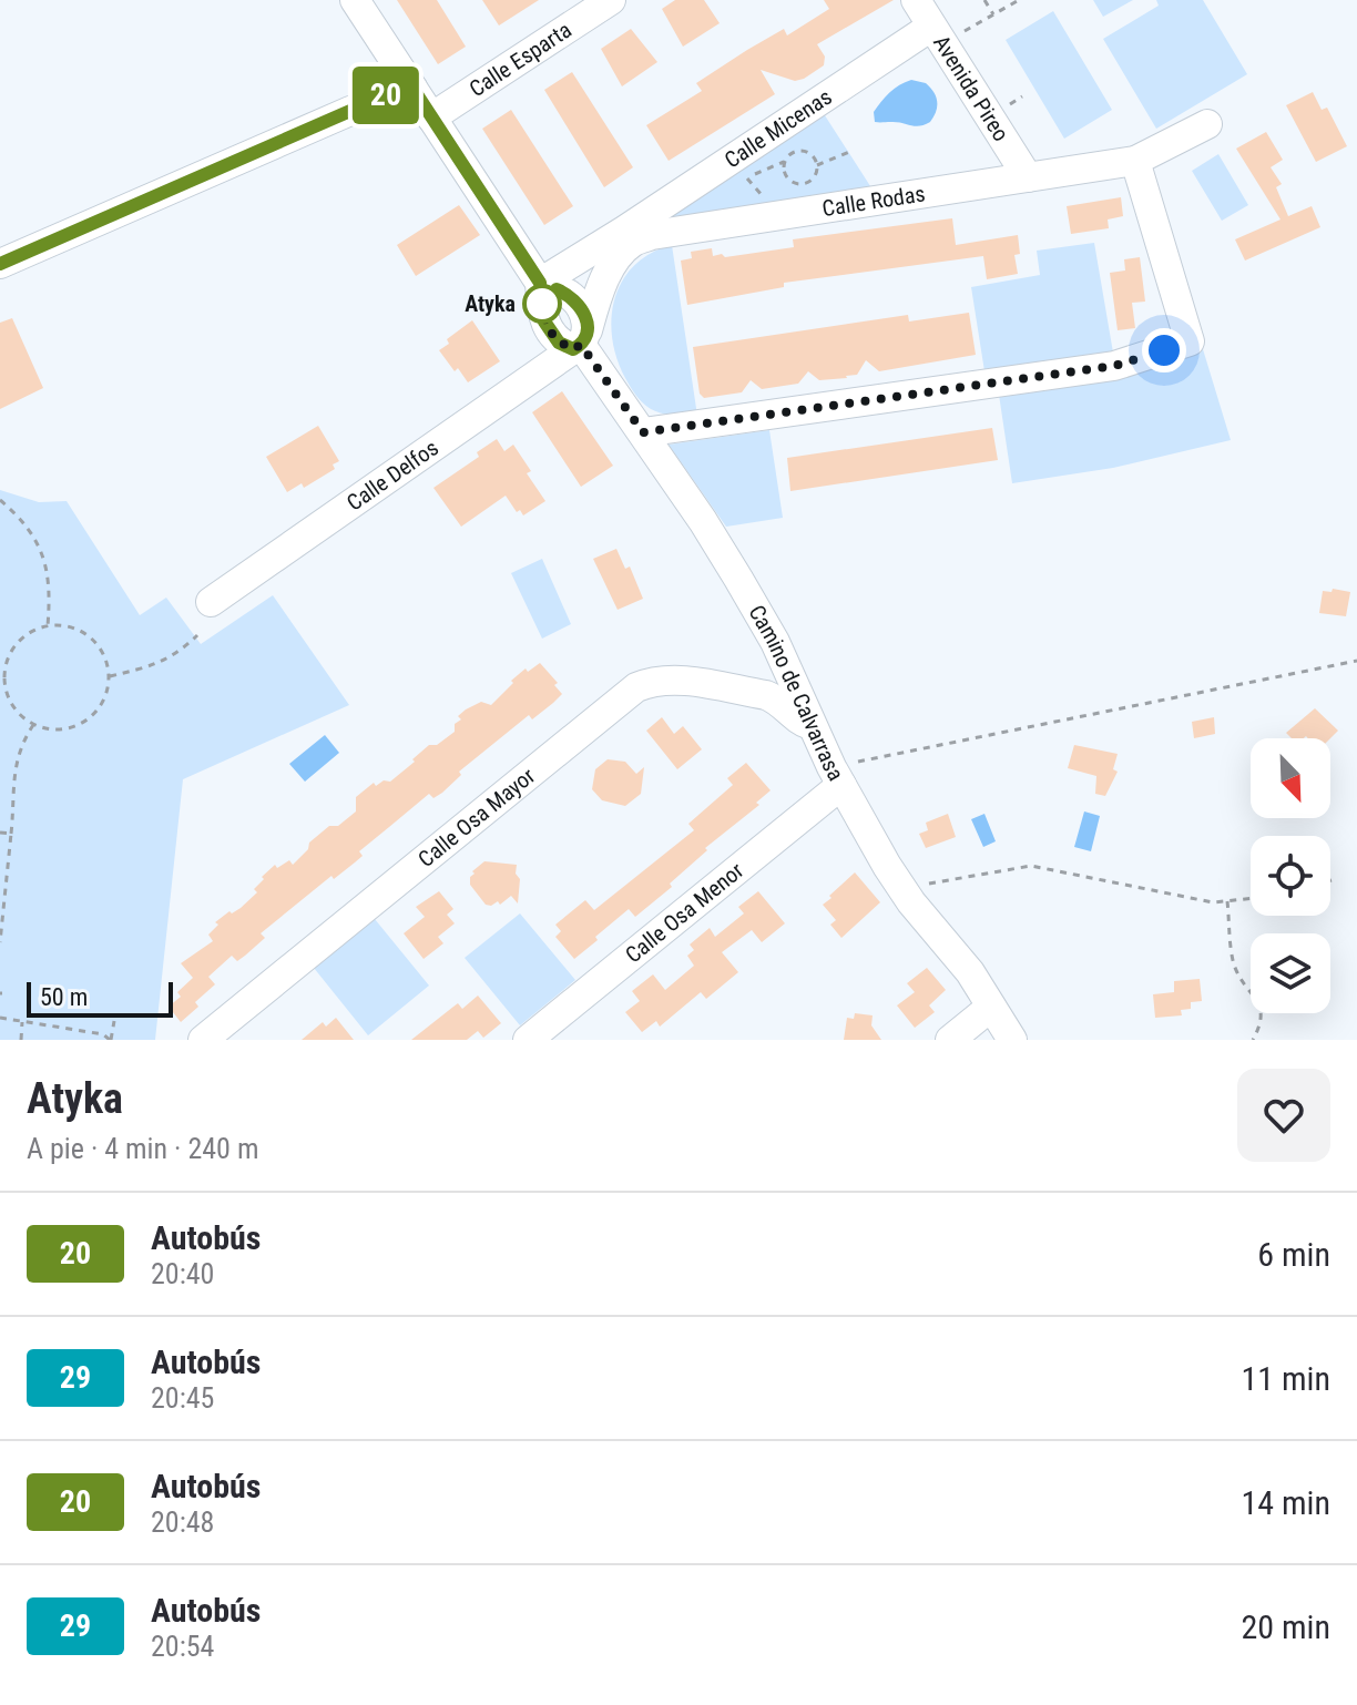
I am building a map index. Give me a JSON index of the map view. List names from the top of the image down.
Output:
{
  "streets": {
    "street": [
      "Calle Esparta",
      "Avenida Pireo",
      "Calle Micenas",
      "Calle Rodas",
      "Calle Delfos",
      "Camino de Calvarrasa",
      "Calle Osa Mayor",
      "Calle Osa Menor"
    ]
  },
  "crossings": [
    ["Avenida Pireo", "Calle Micenas"],
    ["Avenida Pireo", "Calle Rodas"],
    ["Calle Micenas", "Calle Rodas"],
    ["Calle Delfos", "Camino de Calvarrasa"],
    ["Camino de Calvarrasa", "Calle Osa Mayor"],
    ["Camino de Calvarrasa", "Calle Osa Menor"],
    ["Calle Osa Mayor", "Calle Osa Menor"]
  ],
  "places": ["Atyka"],
  "lines": ["bus line 20"],
  "scale_bar": "50 m",
  "north": "bottom right",
  "page": {
    "on_map": "20",
    "scale": "50 m",
    "heading": ["Atyka", "A pie · 4 min · 240 m"],
    "list": [
      {
        "mark": "20",
        "name": "Autobús",
        "note": "20:40",
        "value": "6 min"
      },
      {
        "mark": "29",
        "name": "Autobús",
        "note": "20:45",
        "value": "11 min"
      },
      {
        "mark": "20",
        "name": "Autobús",
        "note": "20:48",
        "value": "14 min"
      },
      {
        "mark": "29",
        "name": "Autobús",
        "note": "20:54",
        "value": "20 min"
      }
    ]
  }
}
